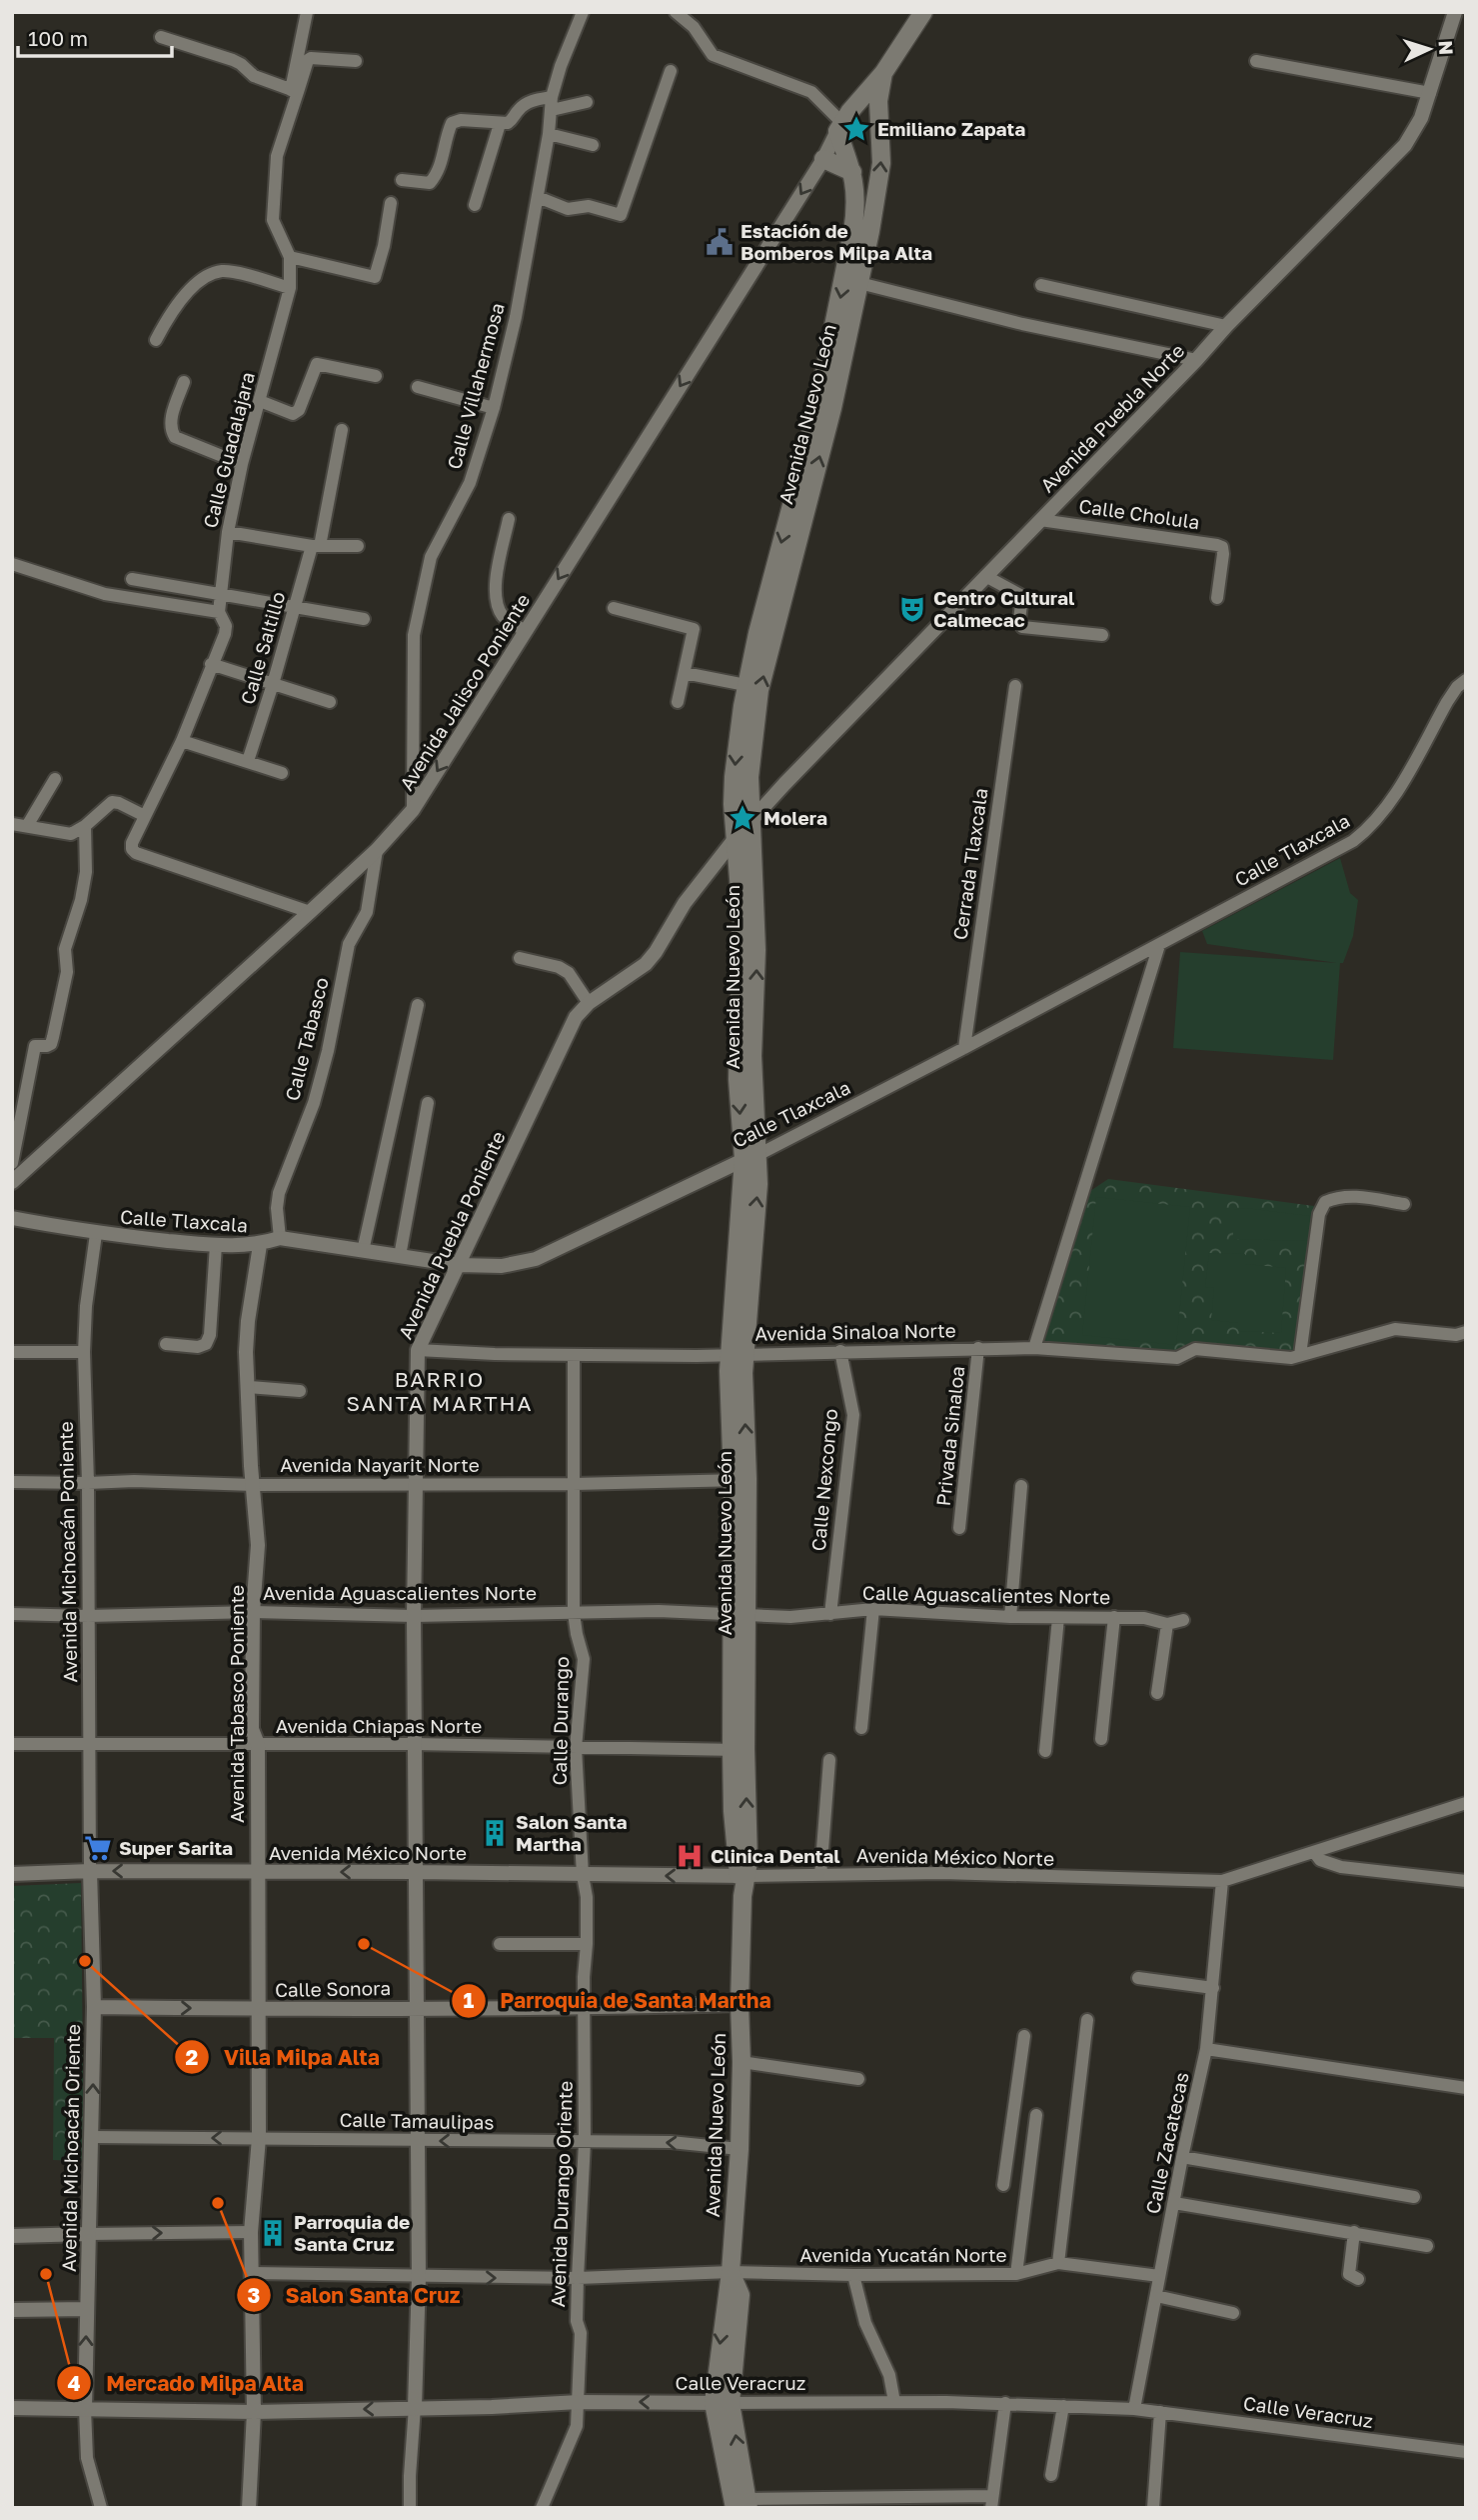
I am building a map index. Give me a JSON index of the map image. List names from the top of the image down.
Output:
{
  "streets": {
    "main road": ["Avenida Nuevo León"],
    "street": [
      "Calle Villahermosa",
      "Avenida Puebla Norte",
      "Calle Guadalajara",
      "Calle Cholula",
      "Calle Saltillo",
      "Avenida Jalisco Poniente",
      "Calle Tlaxcala",
      "Cerrada Tlaxcala",
      "Calle Tabasco",
      "Avenida Puebla Poniente",
      "Avenida Sinaloa Norte",
      "Privada Sinaloa",
      "Avenida Nayarit Norte",
      "Calle Nexcongo",
      "Avenida Michoacán Poniente",
      "Avenida Aguascalientes Norte",
      "Calle Aguascalientes Norte",
      "Avenida Tabasco Poniente",
      "Calle Durango",
      "Avenida Chiapas Norte",
      "Avenida México Norte",
      "Calle Sonora",
      "Calle Tamaulipas",
      "Calle Zacatecas",
      "Avenida Michoacán Oriente",
      "Avenida Durango Oriente",
      "Avenida Yucatán Norte",
      "Calle Veracruz"
    ]
  },
  "crossings": [
    ["Calle Villahermosa", "Avenida Jalisco Poniente"],
    ["Avenida Nuevo León", "Avenida Puebla Norte"],
    ["Avenida Nuevo León", "Avenida Jalisco Poniente"],
    ["Avenida Nuevo León", "Calle Tlaxcala"],
    ["Avenida Nuevo León", "Avenida Puebla Poniente"],
    ["Avenida Nuevo León", "Avenida Sinaloa Norte"],
    ["Avenida Nuevo León", "Avenida Nayarit Norte"],
    ["Avenida Nuevo León", "Avenida Aguascalientes Norte"],
    ["Avenida Nuevo León", "Calle Aguascalientes Norte"],
    ["Avenida Nuevo León", "Avenida Chiapas Norte"],
    ["Avenida Nuevo León", "Avenida México Norte"],
    ["Avenida Nuevo León", "Calle Sonora"],
    ["Avenida Nuevo León", "Calle Tamaulipas"],
    ["Avenida Nuevo León", "Avenida Yucatán Norte"],
    ["Avenida Nuevo León", "Calle Veracruz"],
    ["Avenida Puebla Norte", "Calle Cholula"],
    ["Avenida Puebla Norte", "Avenida Puebla Poniente"],
    ["Calle Guadalajara", "Avenida Jalisco Poniente"],
    ["Avenida Jalisco Poniente", "Calle Tabasco"],
    ["Calle Tlaxcala", "Cerrada Tlaxcala"],
    ["Calle Tlaxcala", "Calle Tabasco"],
    ["Calle Tlaxcala", "Avenida Puebla Poniente"],
    ["Calle Tlaxcala", "Avenida Michoacán Poniente"],
    ["Calle Tlaxcala", "Avenida Tabasco Poniente"],
    ["Avenida Puebla Poniente", "Avenida Sinaloa Norte"],
    ["Avenida Puebla Poniente", "Avenida Nayarit Norte"],
    ["Avenida Puebla Poniente", "Avenida Aguascalientes Norte"],
    ["Avenida Puebla Poniente", "Avenida Chiapas Norte"],
    ["Avenida Puebla Poniente", "Avenida México Norte"],
    ["Avenida Puebla Poniente", "Calle Sonora"],
    ["Avenida Puebla Poniente", "Calle Tamaulipas"],
    ["Avenida Puebla Poniente", "Avenida Yucatán Norte"],
    ["Avenida Puebla Poniente", "Calle Veracruz"],
    ["Avenida Sinaloa Norte", "Privada Sinaloa"],
    ["Avenida Sinaloa Norte", "Calle Nexcongo"],
    ["Avenida Sinaloa Norte", "Calle Durango"],
    ["Avenida Nayarit Norte", "Avenida Michoacán Poniente"],
    ["Avenida Nayarit Norte", "Avenida Tabasco Poniente"],
    ["Avenida Nayarit Norte", "Calle Durango"],
    ["Calle Nexcongo", "Calle Aguascalientes Norte"],
    ["Avenida Michoacán Poniente", "Avenida Aguascalientes Norte"],
    ["Avenida Michoacán Poniente", "Avenida Chiapas Norte"],
    ["Avenida Michoacán Poniente", "Avenida México Norte"],
    ["Avenida Michoacán Poniente", "Avenida Michoacán Oriente"],
    ["Avenida Aguascalientes Norte", "Calle Aguascalientes Norte"],
    ["Avenida Aguascalientes Norte", "Avenida Tabasco Poniente"],
    ["Avenida Aguascalientes Norte", "Calle Durango"],
    ["Avenida Tabasco Poniente", "Avenida Chiapas Norte"],
    ["Avenida Tabasco Poniente", "Avenida México Norte"],
    ["Avenida Tabasco Poniente", "Calle Sonora"],
    ["Avenida Tabasco Poniente", "Calle Tamaulipas"],
    ["Avenida Tabasco Poniente", "Avenida Yucatán Norte"],
    ["Avenida Tabasco Poniente", "Calle Veracruz"],
    ["Calle Durango", "Avenida Chiapas Norte"],
    ["Calle Durango", "Avenida México Norte"],
    ["Calle Durango", "Avenida Durango Oriente"],
    ["Avenida México Norte", "Calle Zacatecas"],
    ["Avenida México Norte", "Avenida Michoacán Oriente"],
    ["Avenida México Norte", "Avenida Durango Oriente"],
    ["Calle Sonora", "Avenida Michoacán Oriente"],
    ["Calle Sonora", "Avenida Durango Oriente"],
    ["Calle Tamaulipas", "Avenida Michoacán Oriente"],
    ["Calle Tamaulipas", "Avenida Durango Oriente"],
    ["Calle Zacatecas", "Avenida Yucatán Norte"],
    ["Calle Zacatecas", "Calle Veracruz"],
    ["Avenida Michoacán Oriente", "Calle Veracruz"],
    ["Avenida Durango Oriente", "Avenida Yucatán Norte"],
    ["Avenida Durango Oriente", "Calle Veracruz"]
  ],
  "one_way": ["Avenida Jalisco Poniente", "Avenida Michoacán Oriente"],
  "districts": ["BARRIO SANTA MARTHA"],
  "places": {
    "place": ["Emiliano Zapata", "Molera"],
    "public building": ["Estación de Bomberos Milpa Alta"],
    "theatre": ["Centro Cultural Calmecac"],
    "building": ["Salon Santa Martha", "Parroquia de Santa Cruz"],
    "supermarket": ["Super Sarita"],
    "hospital": ["Clinica Dental"],
    "other": [
      "Parroquia de Santa Martha",
      "Villa Milpa Alta",
      "Salon Santa Cruz",
      "Mercado Milpa Alta"
    ]
  },
  "scale_bar": "100 m",
  "north": "right"
}
